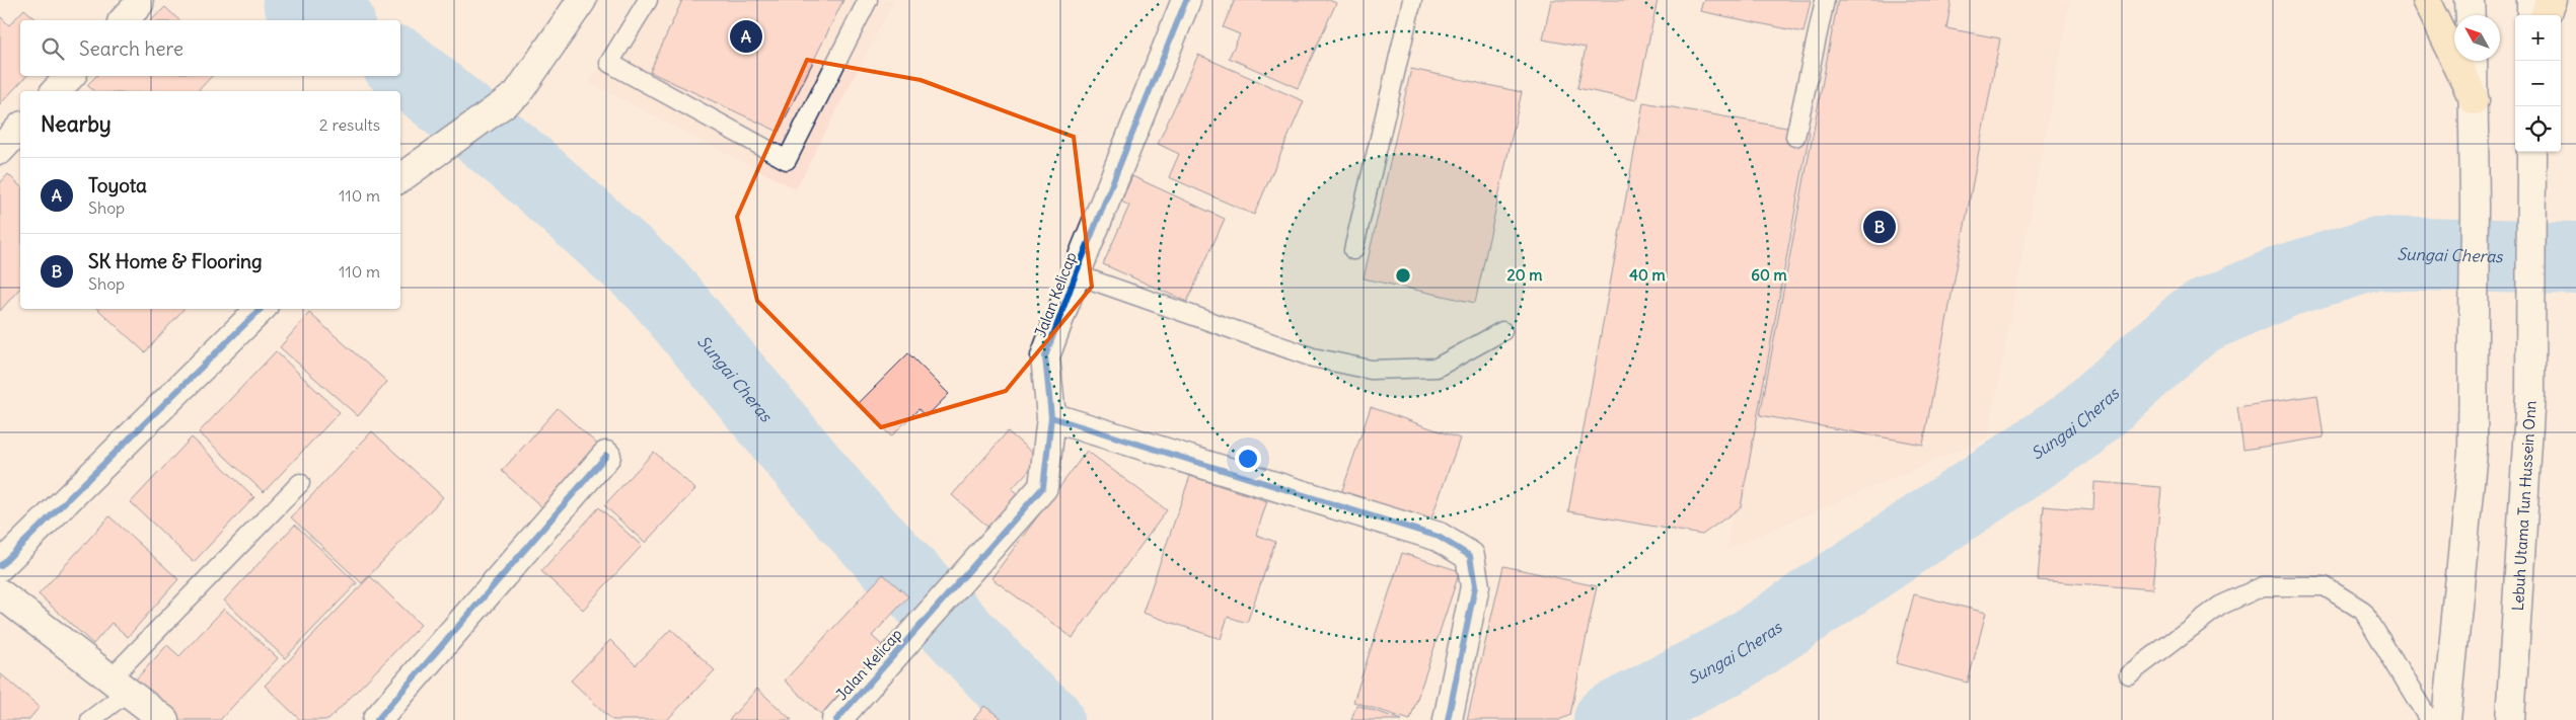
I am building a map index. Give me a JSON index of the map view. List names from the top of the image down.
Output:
{
  "streets": {
    "street": ["Jalan Kelicap", "Lebuh Utama Tun Hussein Onn"]
  },
  "water": ["Sungai Cheras"],
  "north": "top left",
  "page": {
    "map_buttons": ["+", "−"],
    "pins": ["A", "B"],
    "search": "Search here",
    "heading": ["Nearby", "2 results"],
    "list": [
      {
        "mark": "A",
        "name": "Toyota",
        "note": "Shop",
        "value": "110 m"
      },
      {
        "mark": "B",
        "name": "SK Home & Flooring",
        "note": "Shop",
        "value": "110 m"
      }
    ]
  },
  "rings": ["20 m", "40 m", "60 m"]
}
